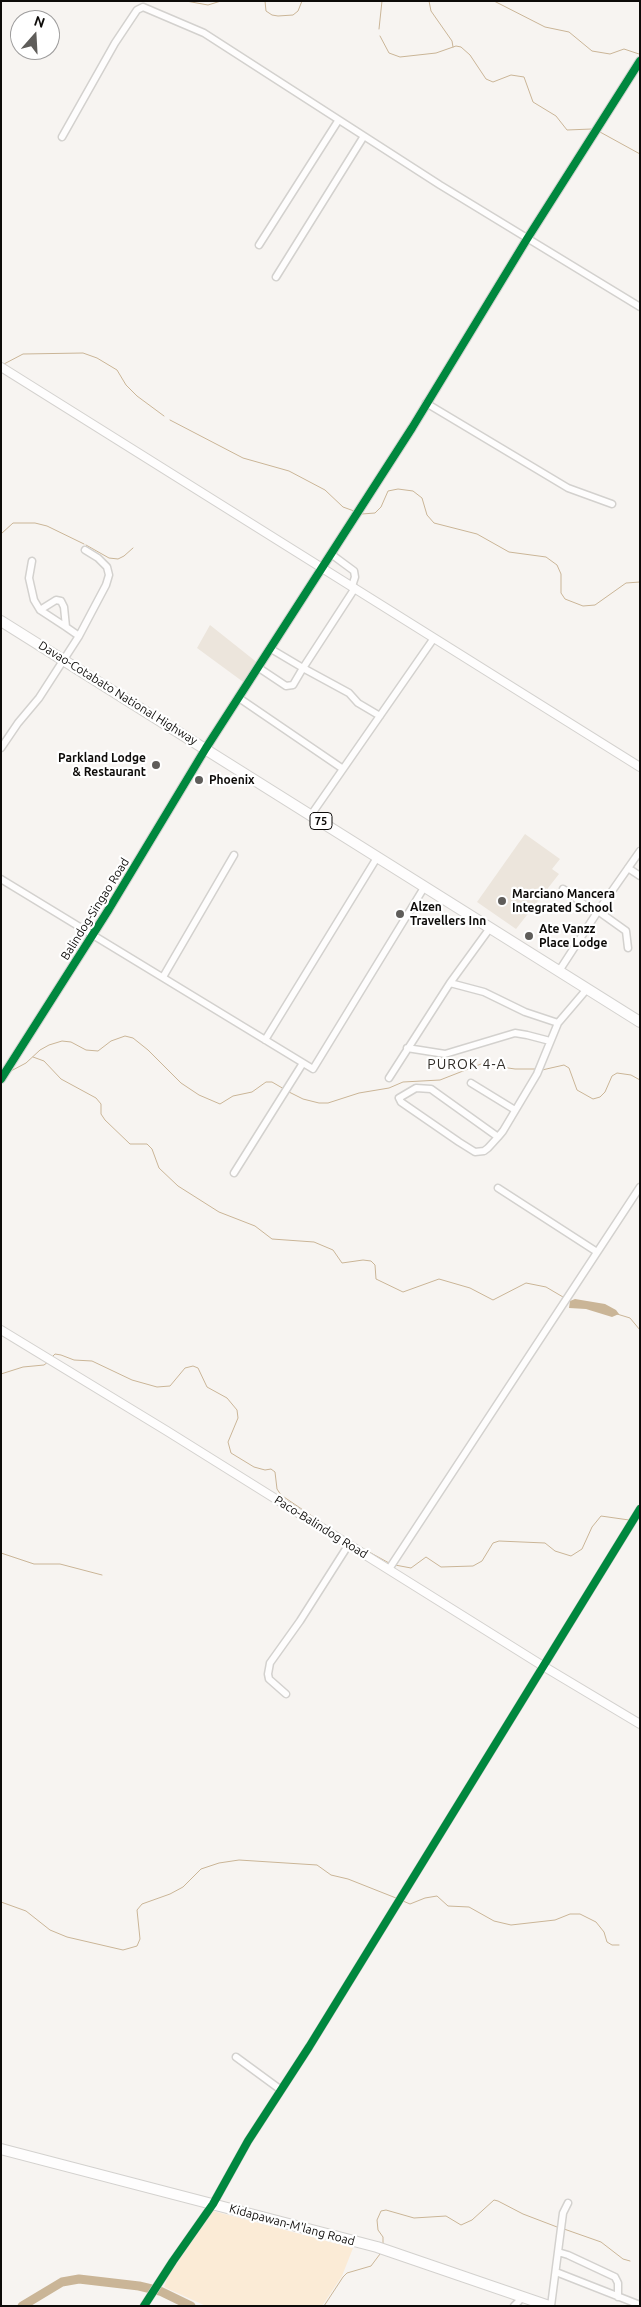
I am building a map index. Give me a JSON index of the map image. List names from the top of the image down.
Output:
{
  "streets": {
    "main road": ["Davao-Cotabato National Highway", "75", "Kidapawan-M'lang Road"],
    "street": ["Balindog-Singao Road", "Paco-Balindog Road"]
  },
  "crossings": [
    ["Davao-Cotabato National Highway", "Balindog-Singao Road"]
  ],
  "districts": ["PUROK 4-A"],
  "places": [
    "Parkland Lodge & Restaurant",
    "Phoenix",
    "Marciano Mancera Integrated School",
    "Alzen Travellers Inn",
    "Ate Vanzz Place Lodge"
  ],
  "north": "top"
}
